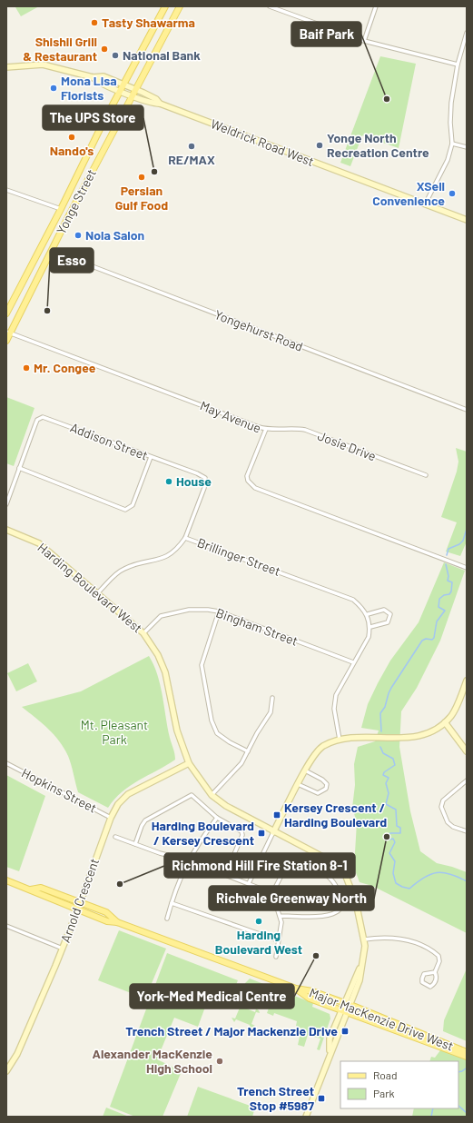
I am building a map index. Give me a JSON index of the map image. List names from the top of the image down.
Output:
{
  "streets": {
    "main road": ["Yonge Street", "Major MacKenzie Drive West"],
    "street": [
      "Weldrick Road West",
      "Yongehurst Road",
      "May Avenue",
      "Addison Street",
      "Josie Drive",
      "Brillinger Street",
      "Harding Boulevard West",
      "Bingham Street",
      "Hopkins Street",
      "Arnold Crescent"
    ]
  },
  "crossings": [
    ["Weldrick Road West", "Yonge Street"],
    ["Yonge Street", "Yongehurst Road"],
    ["Yonge Street", "May Avenue"],
    ["May Avenue", "Josie Drive"],
    ["Addison Street", "Brillinger Street"],
    ["Brillinger Street", "Harding Boulevard West"],
    ["Harding Boulevard West", "Bingham Street"],
    ["Harding Boulevard West", "Arnold Crescent"],
    ["Harding Boulevard West", "Major MacKenzie Drive West"],
    ["Hopkins Street", "Arnold Crescent"],
    ["Arnold Crescent", "Major MacKenzie Drive West"]
  ],
  "parks": ["Mt. Pleasant Park"],
  "places": {
    "other": [
      "Tasty Shawarma",
      "Shishli Grill & Restaurant",
      "National Bank",
      "Mona Lisa Florists",
      "Baif Park",
      "Nando's",
      "Yonge North Recreation Centre",
      "RE/MAX",
      "The UPS Store",
      "Persian Gulf Food",
      "XSell Convenience",
      "Nola Salon",
      "Esso",
      "Mr. Congee",
      "House",
      "Richvale Greenway North",
      "Richmond Hill Fire Station 8-1",
      "Harding Boulevard West",
      "York-Med Medical Centre",
      "Alexander MacKenzie High School"
    ],
    "transit": [
      "Kersey Crescent / Harding Boulevard",
      "Harding Boulevard / Kersey Crescent",
      "Trench Street / Major Mackenzie Drive",
      "Trench Street Stop #5987"
    ]
  },
  "legend": ["Road", "Park"]
}
